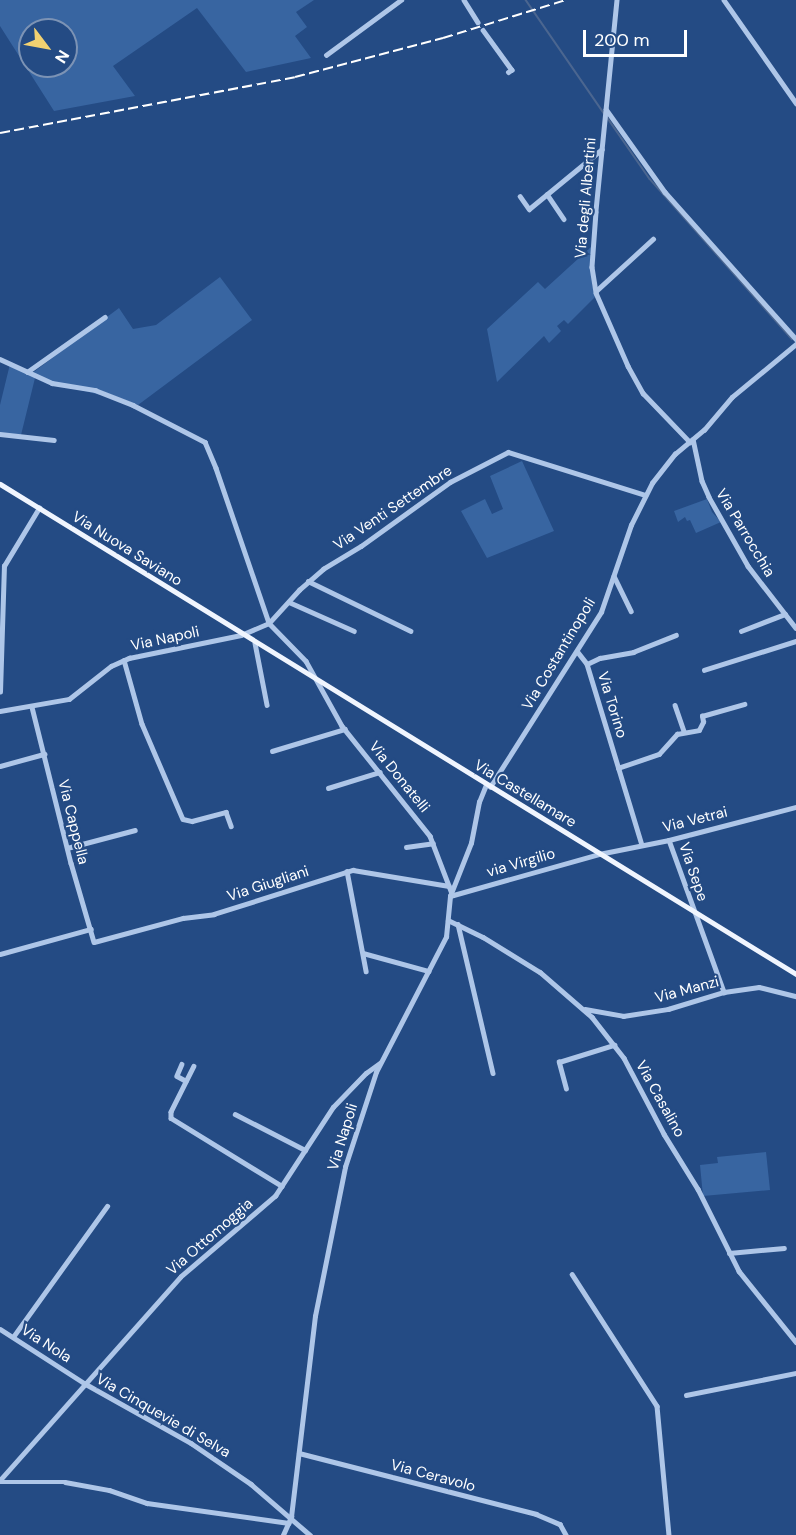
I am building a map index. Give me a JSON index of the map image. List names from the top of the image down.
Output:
{
  "streets": {
    "main road": ["Via Nuova Saviano", "Via Castellamare"],
    "street": [
      "Via degli Albertini",
      "Via Venti Settembre",
      "Via Parrocchia",
      "Via Napoli",
      "Via Costantinopoli",
      "Via Torino",
      "Via Donatelli",
      "Via Vetrai",
      "Via Cappella",
      "via Virgilio",
      "Via Sepe",
      "Via Giugliani",
      "Via Manzi",
      "Via Casalino",
      "Via Ottomoggia",
      "Via Nola",
      "Via Cinquevie di Selva",
      "Via Ceravolo"
    ]
  },
  "crossings": [
    ["Via degli Albertini", "Via Parrocchia"],
    ["Via degli Albertini", "Via Costantinopoli"],
    ["Via Venti Settembre", "Via Nuova Saviano"],
    ["Via Venti Settembre", "Via Napoli"],
    ["Via Venti Settembre", "Via Costantinopoli"],
    ["Via Venti Settembre", "Via Donatelli"],
    ["Via Venti Settembre", "Via Castellamare"],
    ["Via Parrocchia", "Via Costantinopoli"],
    ["Via Nuova Saviano", "Via Napoli"],
    ["Via Nuova Saviano", "Via Castellamare"],
    ["Via Napoli", "Via Costantinopoli"],
    ["Via Napoli", "Via Donatelli"],
    ["Via Napoli", "Via Castellamare"],
    ["Via Napoli", "Via Cappella"],
    ["Via Napoli", "via Virgilio"],
    ["Via Napoli", "Via Giugliani"],
    ["Via Napoli", "Via Casalino"],
    ["Via Napoli", "Via Ottomoggia"],
    ["Via Napoli", "Via Cinquevie di Selva"],
    ["Via Napoli", "Via Ceravolo"],
    ["Via Costantinopoli", "Via Torino"],
    ["Via Costantinopoli", "Via Castellamare"],
    ["Via Torino", "Via Vetrai"],
    ["Via Donatelli", "Via Castellamare"],
    ["Via Donatelli", "via Virgilio"],
    ["Via Donatelli", "Via Giugliani"],
    ["Via Castellamare", "Via Vetrai"],
    ["Via Castellamare", "via Virgilio"],
    ["Via Castellamare", "Via Sepe"],
    ["Via Vetrai", "via Virgilio"],
    ["Via Vetrai", "Via Sepe"],
    ["Via Cappella", "Via Giugliani"],
    ["via Virgilio", "Via Giugliani"],
    ["Via Sepe", "Via Manzi"],
    ["Via Manzi", "Via Casalino"],
    ["Via Ottomoggia", "Via Nola"],
    ["Via Ottomoggia", "Via Cinquevie di Selva"],
    ["Via Nola", "Via Cinquevie di Selva"]
  ],
  "scale_bar": "200 m",
  "north": "bottom right"
}
